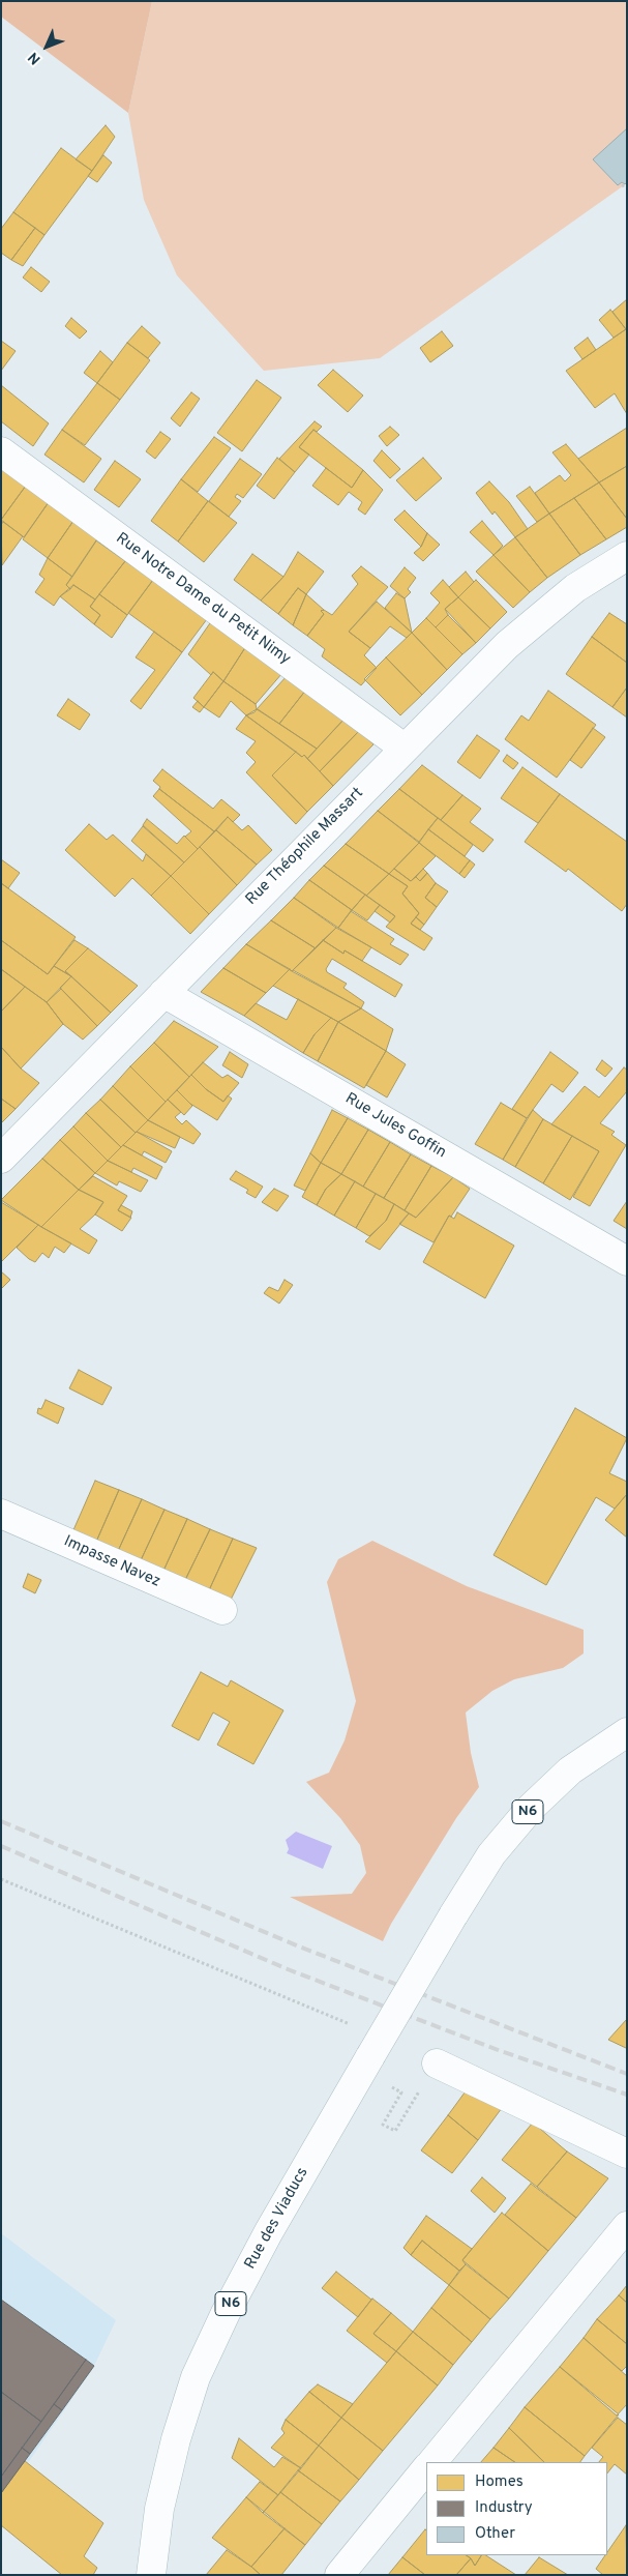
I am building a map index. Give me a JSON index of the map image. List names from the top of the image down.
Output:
{
  "streets": {
    "street": [
      "Rue Notre Dame du Petit Nimy",
      "Rue Théophile Massart",
      "Rue Jules Goffin",
      "Impasse Navez",
      "N6",
      "Rue des Viaducs"
    ]
  },
  "crossings": [
    ["Rue Notre Dame du Petit Nimy", "Rue Théophile Massart"],
    ["Rue Théophile Massart", "Rue Jules Goffin"]
  ],
  "legend": ["Homes", "Industry", "Other"],
  "north": "bottom left"
}
